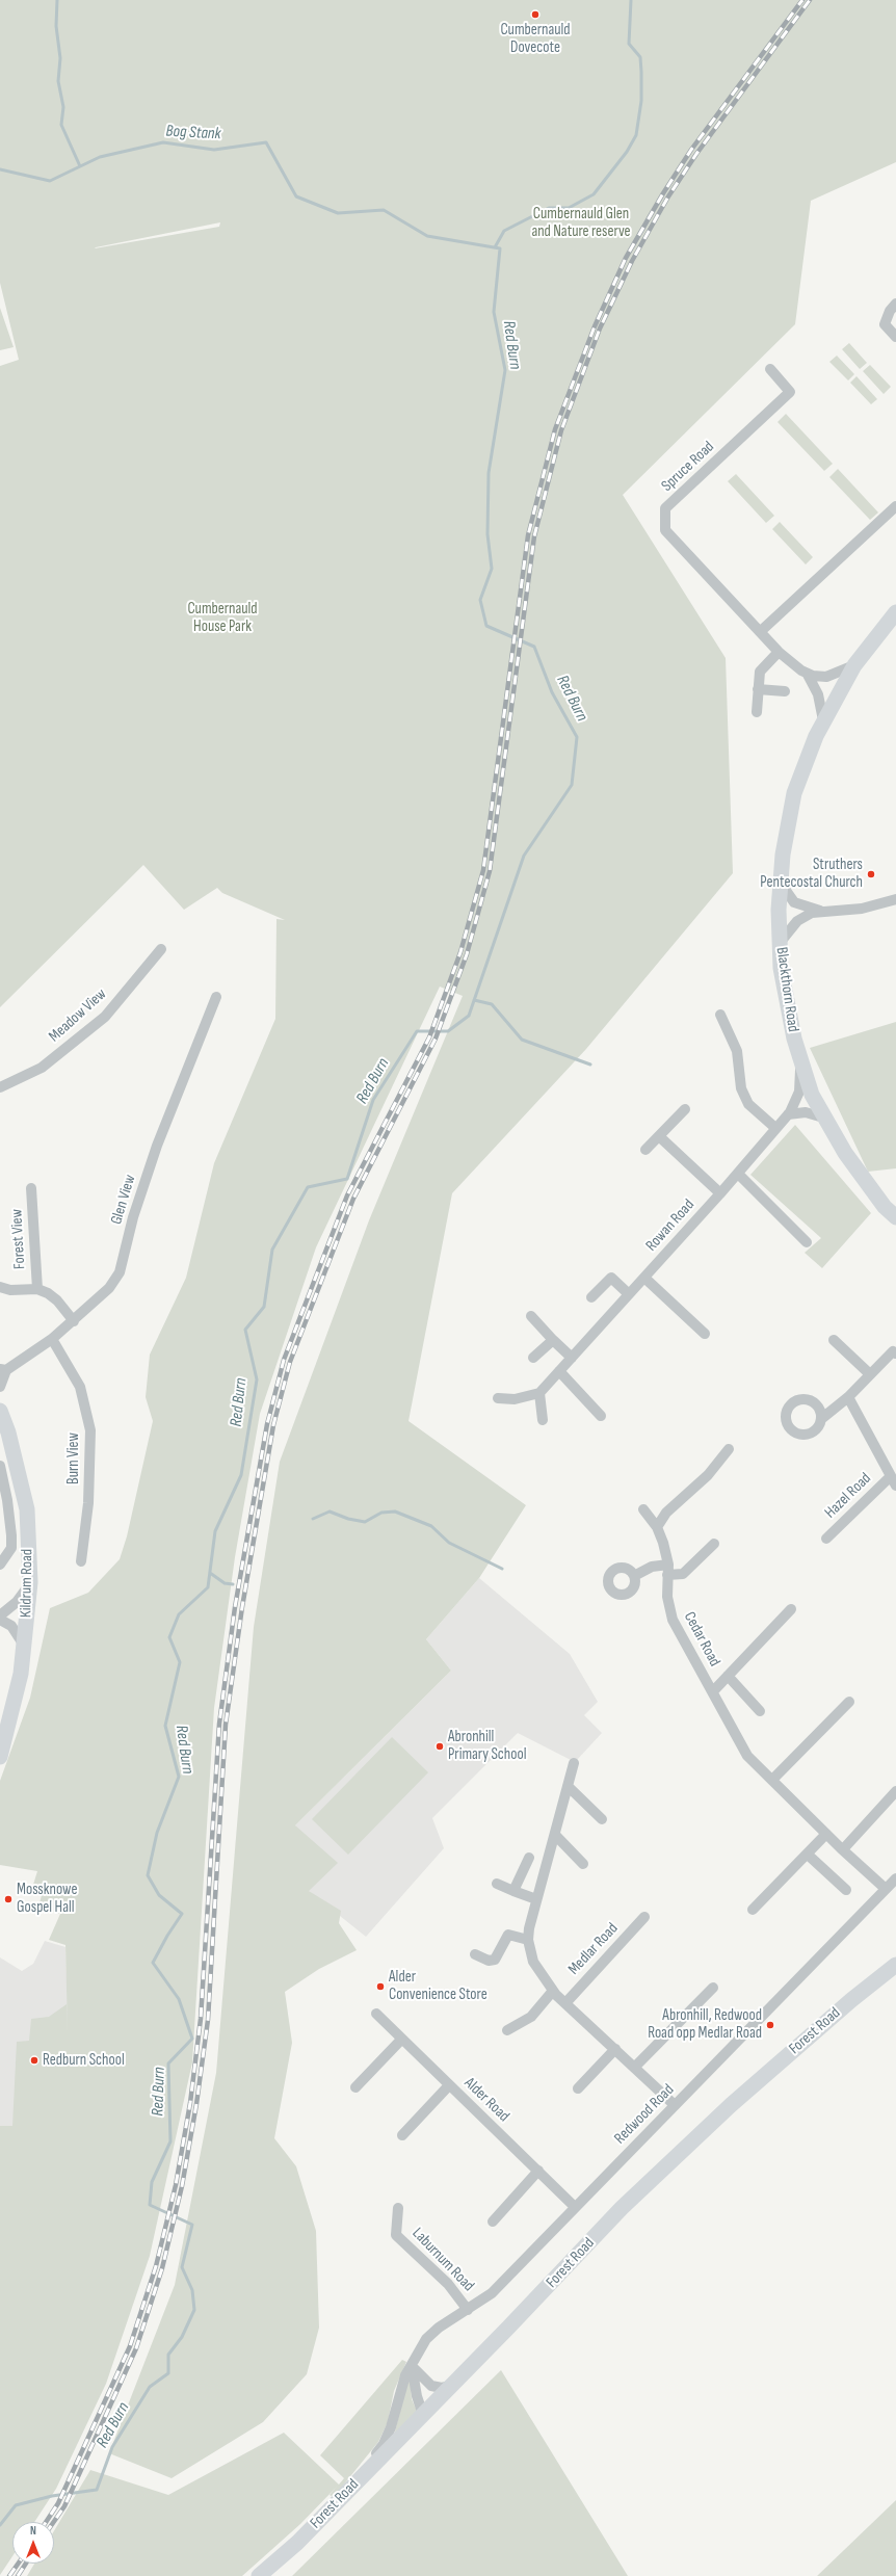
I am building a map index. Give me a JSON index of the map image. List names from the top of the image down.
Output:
{
  "streets": {
    "street": [
      "Spruce Road",
      "Blackthorn Road",
      "Meadow View",
      "Glen View",
      "Rowan Road",
      "Forest View",
      "Burn View",
      "Hazel Road",
      "Kildrum Road",
      "Cedar Road",
      "Medlar Road",
      "Forest Road",
      "Alder Road",
      "Redwood Road",
      "Laburnum Road"
    ]
  },
  "crossings": [
    ["Spruce Road", "Blackthorn Road"],
    ["Blackthorn Road", "Rowan Road"],
    ["Glen View", "Forest View"],
    ["Glen View", "Burn View"],
    ["Cedar Road", "Redwood Road"],
    ["Forest Road", "Redwood Road"],
    ["Alder Road", "Redwood Road"],
    ["Redwood Road", "Laburnum Road"]
  ],
  "water": ["Bog Stank", "Red Burn"],
  "parks": ["Cumbernauld Glen and Nature reserve", "Cumbernauld House Park"],
  "places": [
    "Cumbernauld Dovecote",
    "Struthers Pentecostal Church",
    "Abronhill Primary School",
    "Mossknowe Gospel Hall",
    "Alder Convenience Store",
    "Abronhill, Redwood Road opp Medlar Road",
    "Redburn School"
  ],
  "north": "top"
}
